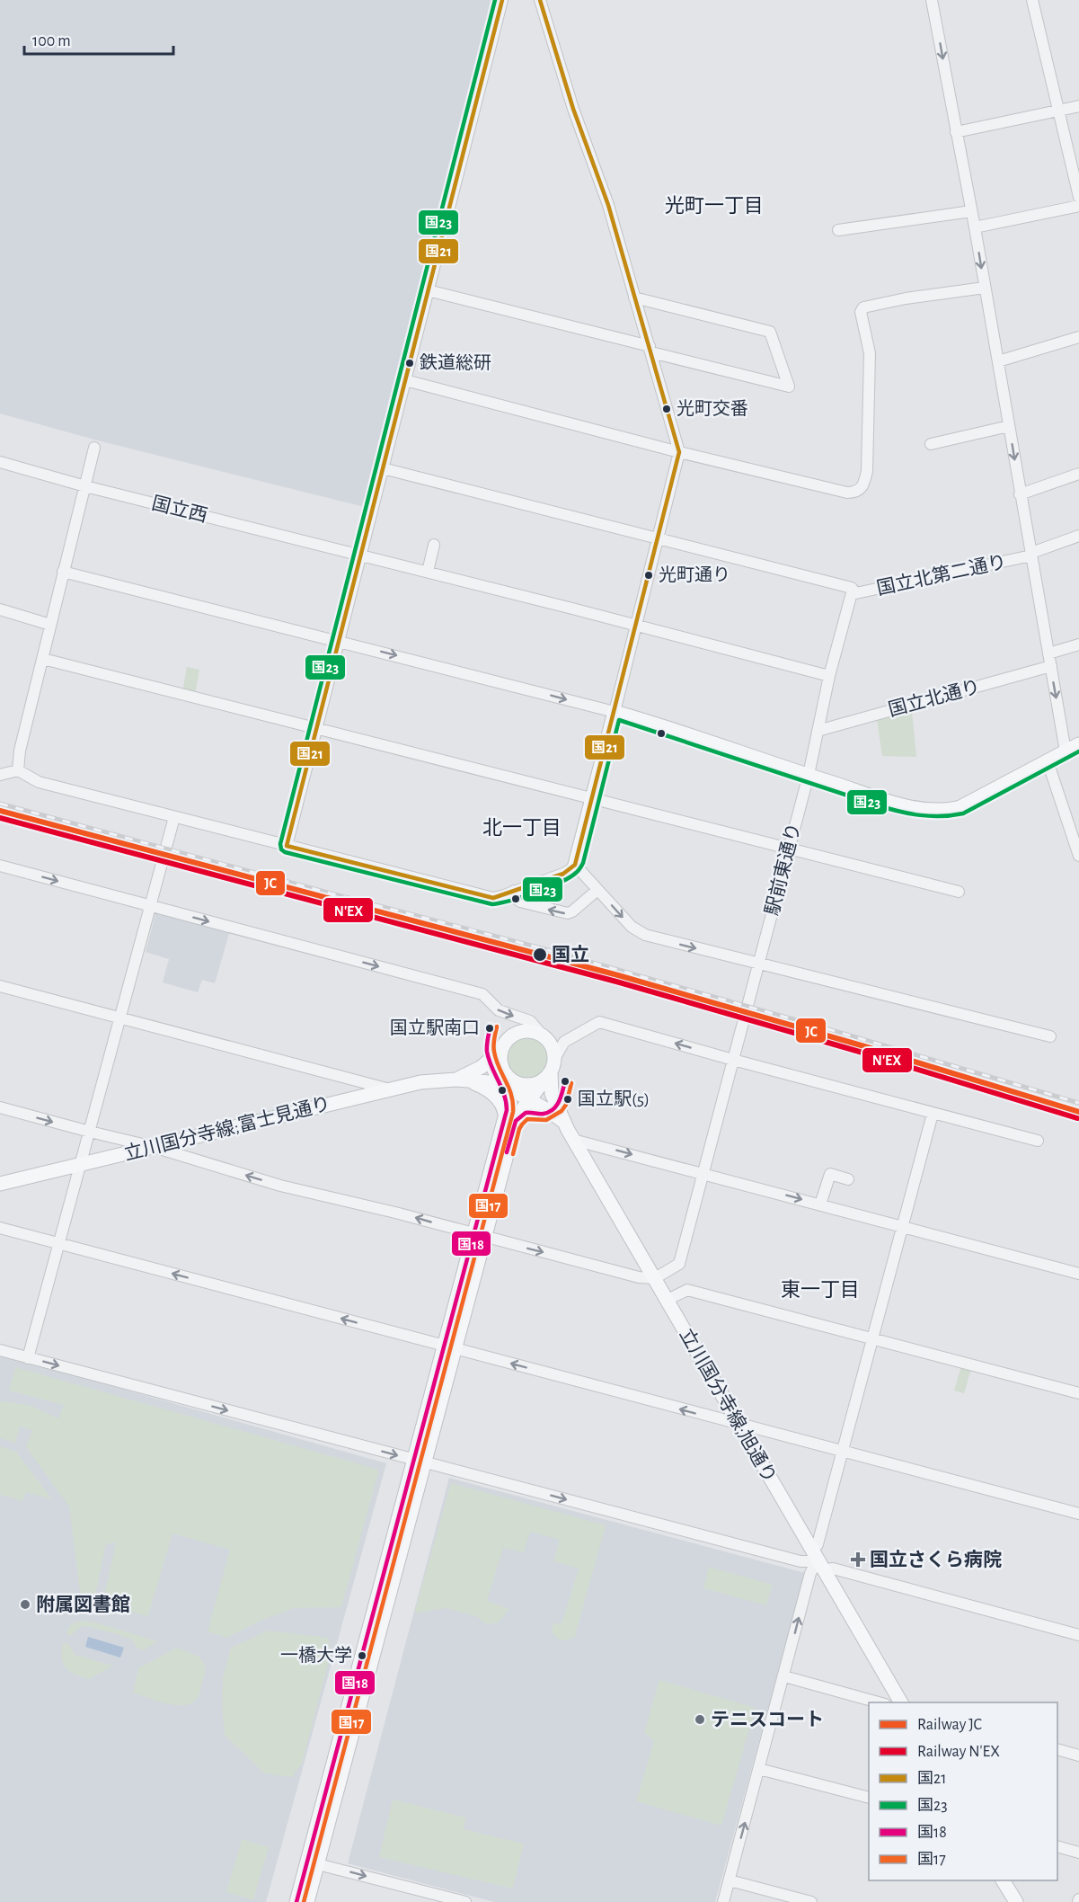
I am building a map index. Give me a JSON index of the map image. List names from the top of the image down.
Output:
{
  "streets": {
    "main road": ["立川国分寺線;富士見通り", "立川国分寺線;旭通り"],
    "street": [
      "国立西",
      "国立北第二通り",
      "国立北通り",
      "駅前東通り"
    ]
  },
  "crossings": [
    ["国立西", "駅前東通り"],
    ["国立北第二通り", "駅前東通り"],
    ["国立北通り", "駅前東通り"],
    ["駅前東通り", "立川国分寺線;旭通り"]
  ],
  "districts": ["光町一丁目", "北一丁目", "東一丁目"],
  "places": {
    "other": [
      "鉄道総研",
      "光町交番",
      "光町通り",
      "国立",
      "国立駅南口",
      "国立駅(5)",
      "附属図書館",
      "一橋大学",
      "テニスコート"
    ],
    "health": ["国立さくら病院"]
  },
  "lines": [
    "transit line 国21",
    "transit line 国23",
    "rail line JC",
    "rail line N'EX",
    "transit line 国18",
    "transit line 国17"
  ],
  "legend": [
    "Railway JC",
    "Railway N'EX",
    "国21",
    "国23",
    "国18",
    "国17"
  ],
  "scale_bar": "100 m"
}
